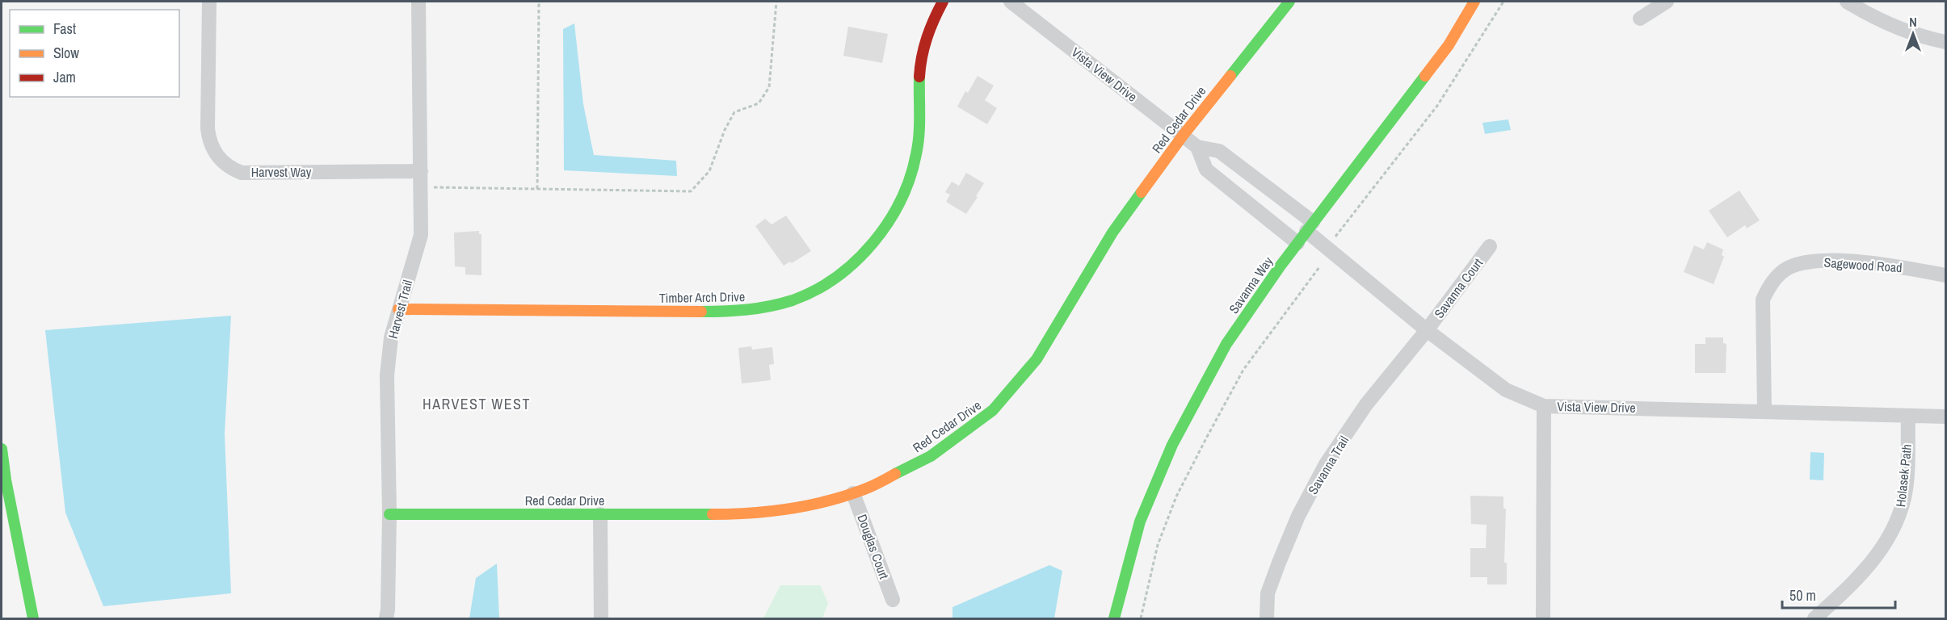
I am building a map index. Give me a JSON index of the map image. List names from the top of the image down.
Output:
{
  "streets": {
    "main road": ["Red Cedar Drive", "Savanna Way", "Timber Arch Drive"],
    "street": [
      "Vista View Drive",
      "Harvest Way",
      "Sagewood Road",
      "Savanna Court",
      "Harvest Trail",
      "Savanna Trail",
      "Holasek Path",
      "Douglas Court"
    ]
  },
  "crossings": [
    ["Vista View Drive", "Red Cedar Drive"],
    ["Vista View Drive", "Sagewood Road"],
    ["Vista View Drive", "Savanna Way"],
    ["Vista View Drive", "Savanna Court"],
    ["Vista View Drive", "Savanna Trail"],
    ["Vista View Drive", "Holasek Path"],
    ["Red Cedar Drive", "Harvest Trail"],
    ["Red Cedar Drive", "Douglas Court"],
    ["Harvest Way", "Harvest Trail"],
    ["Savanna Court", "Savanna Trail"],
    ["Timber Arch Drive", "Harvest Trail"]
  ],
  "districts": ["HARVEST WEST"],
  "legend": ["Fast", "Slow", "Jam"],
  "scale_bar": "50 m",
  "north": "top"
}
